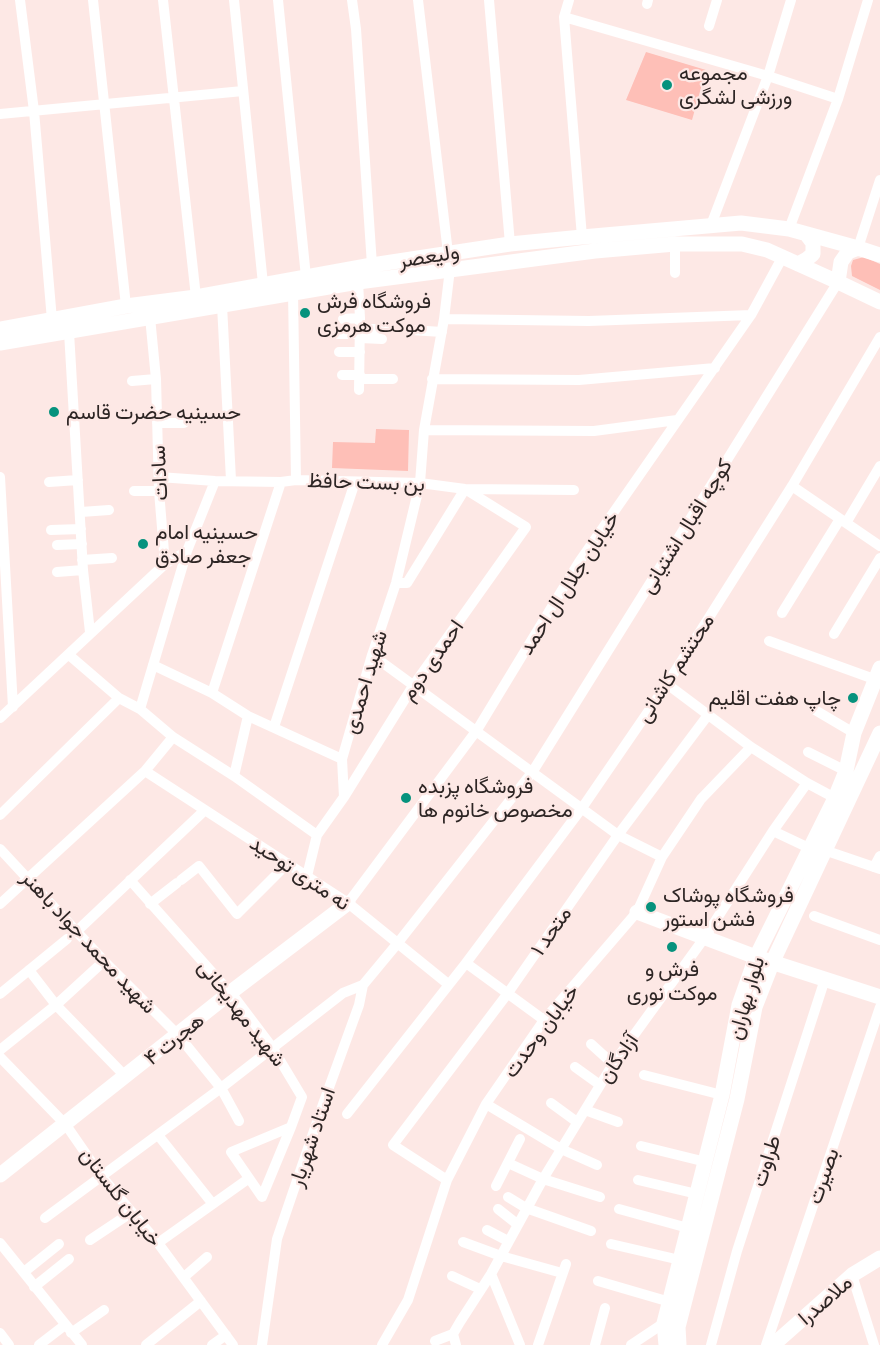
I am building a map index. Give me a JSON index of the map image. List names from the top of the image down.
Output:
{
  "streets": {
    "street": [
      "ولیعصر",
      "سادات",
      "بن بست حافظ",
      "کوچه اقبال اشتیانی",
      "خیابان جلال ال احمد",
      "احمدی دوم",
      "محتشم کاشانی",
      "شهید احمدی",
      "نه متری توحید",
      "متحد ۱",
      "شهید محمد جواد باهنر",
      "بلوار بهاران",
      "شهید مهدیخانی",
      "خیابان وحدت",
      "هجرت ۴",
      "آزادگان",
      "استاد شهریار",
      "طراوت",
      "بصیرت",
      "خیابان گلستان",
      "ملاصدرا"
    ]
  },
  "crossings": [
    ["ولیعصر", "سادات"],
    ["ولیعصر", "کوچه اقبال اشتیانی"],
    ["ولیعصر", "خیابان جلال ال احمد"],
    ["ولیعصر", "شهید احمدی"],
    ["سادات", "بن بست حافظ"],
    ["بن بست حافظ", "احمدی دوم"],
    ["بن بست حافظ", "شهید احمدی"],
    ["کوچه اقبال اشتیانی", "نه متری توحید"],
    ["کوچه اقبال اشتیانی", "استاد شهریار"],
    ["خیابان جلال ال احمد", "نه متری توحید"],
    ["خیابان جلال ال احمد", "هجرت ۴"],
    ["احمدی دوم", "شهید احمدی"],
    ["محتشم کاشانی", "نه متری توحید"],
    ["نه متری توحید", "هجرت ۴"],
    ["نه متری توحید", "استاد شهریار"],
    ["متحد ۱", "خیابان وحدت"],
    ["شهید محمد جواد باهنر", "هجرت ۴"],
    ["شهید مهدیخانی", "هجرت ۴"],
    ["هجرت ۴", "خیابان گلستان"]
  ],
  "places": [
    "مجموعه ورزشی لشگری",
    "فروشگاه فرش موکت هرمزی",
    "حسینیه حضرت قاسم",
    "حسینیه امام جعفر صادق",
    "چاپ هفت اقلیم",
    "فروشگاه پزبده مخصوص خانوم ها",
    "فروشگاه پوشاک فشن استور",
    "فرش و موکت نوری"
  ]
}
